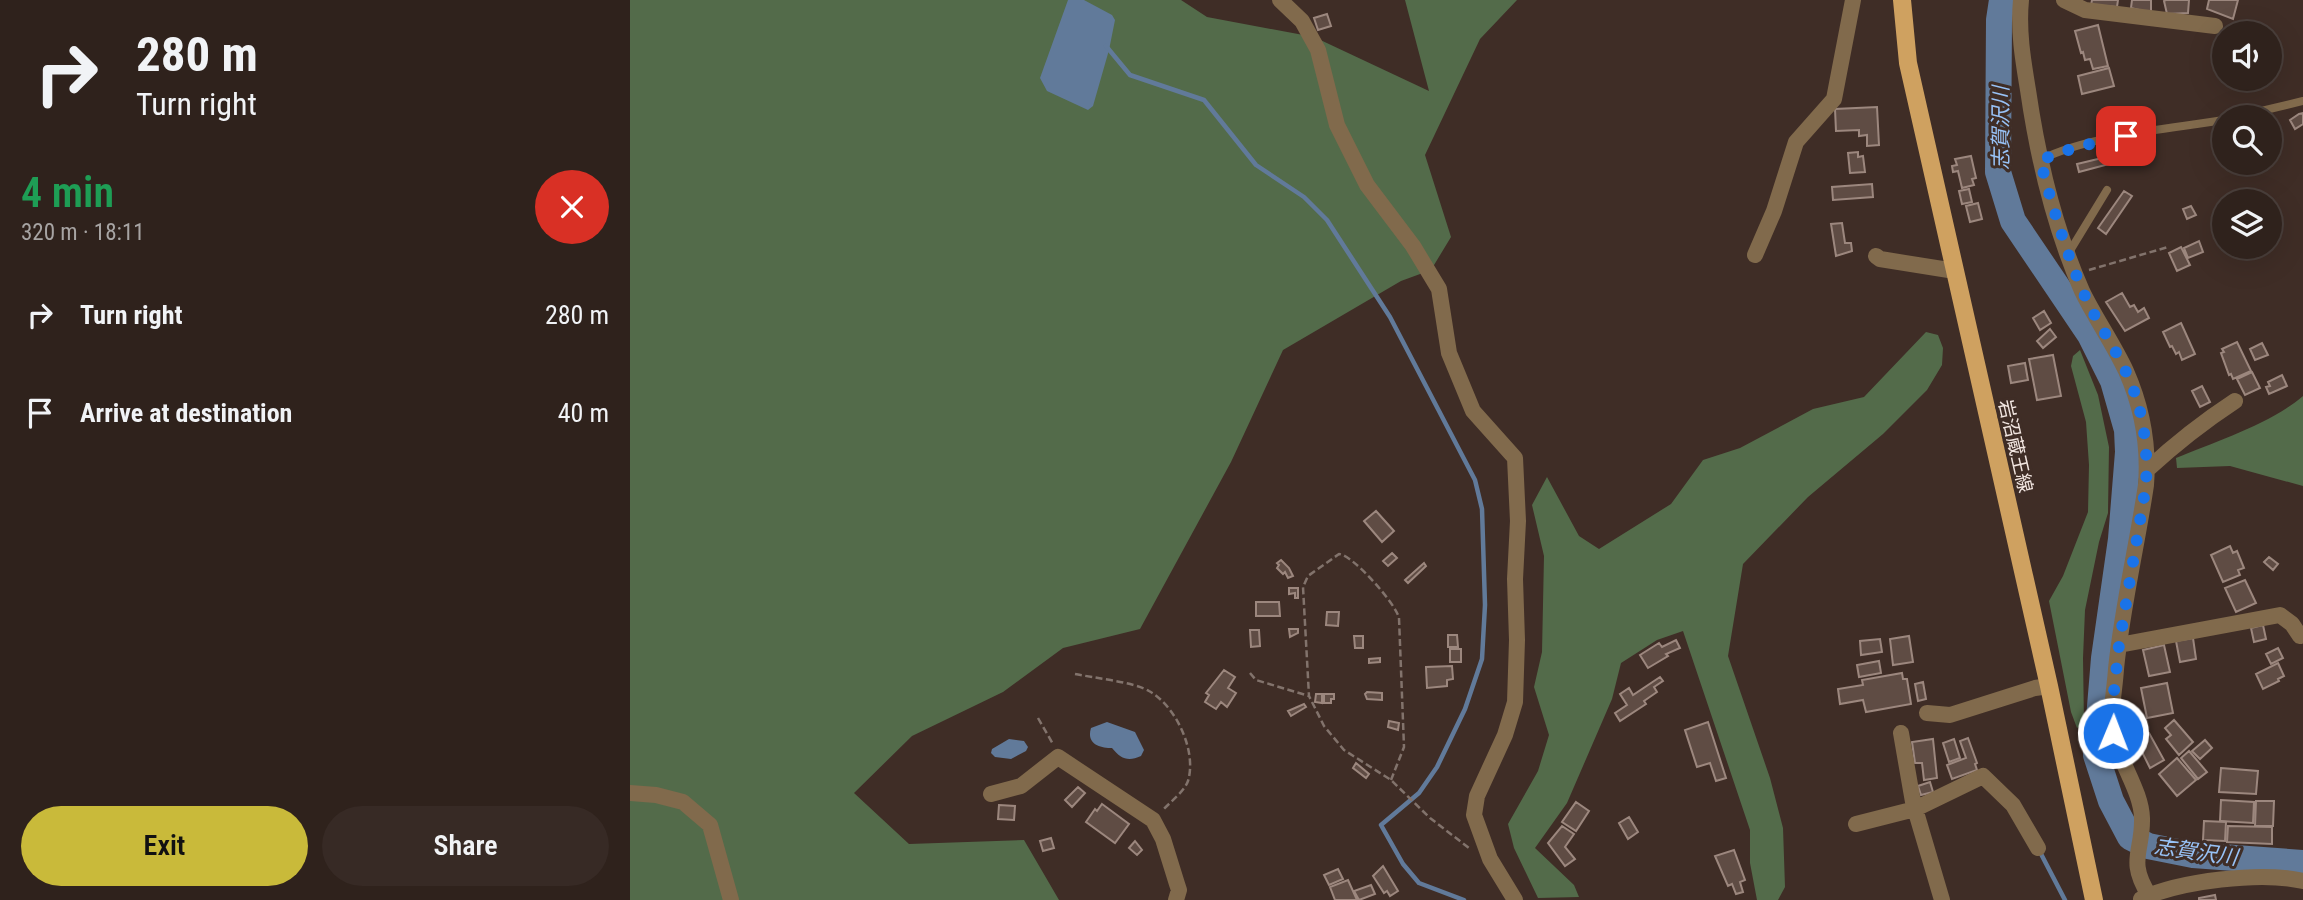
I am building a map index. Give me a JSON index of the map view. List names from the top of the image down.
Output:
{
  "streets": {
    "main road": ["岩沼蔵王線"]
  },
  "water": ["志賀沢川"],
  "page": {
    "turn": ["280 m", "Turn right"],
    "heading": ["4 min", "320 m · 18:11"],
    "list": [
      {
        "name": "Turn right",
        "value": "280 m"
      },
      {
        "name": "Arrive at destination",
        "value": "40 m"
      }
    ],
    "buttons": ["Exit", "Share"]
  }
}
